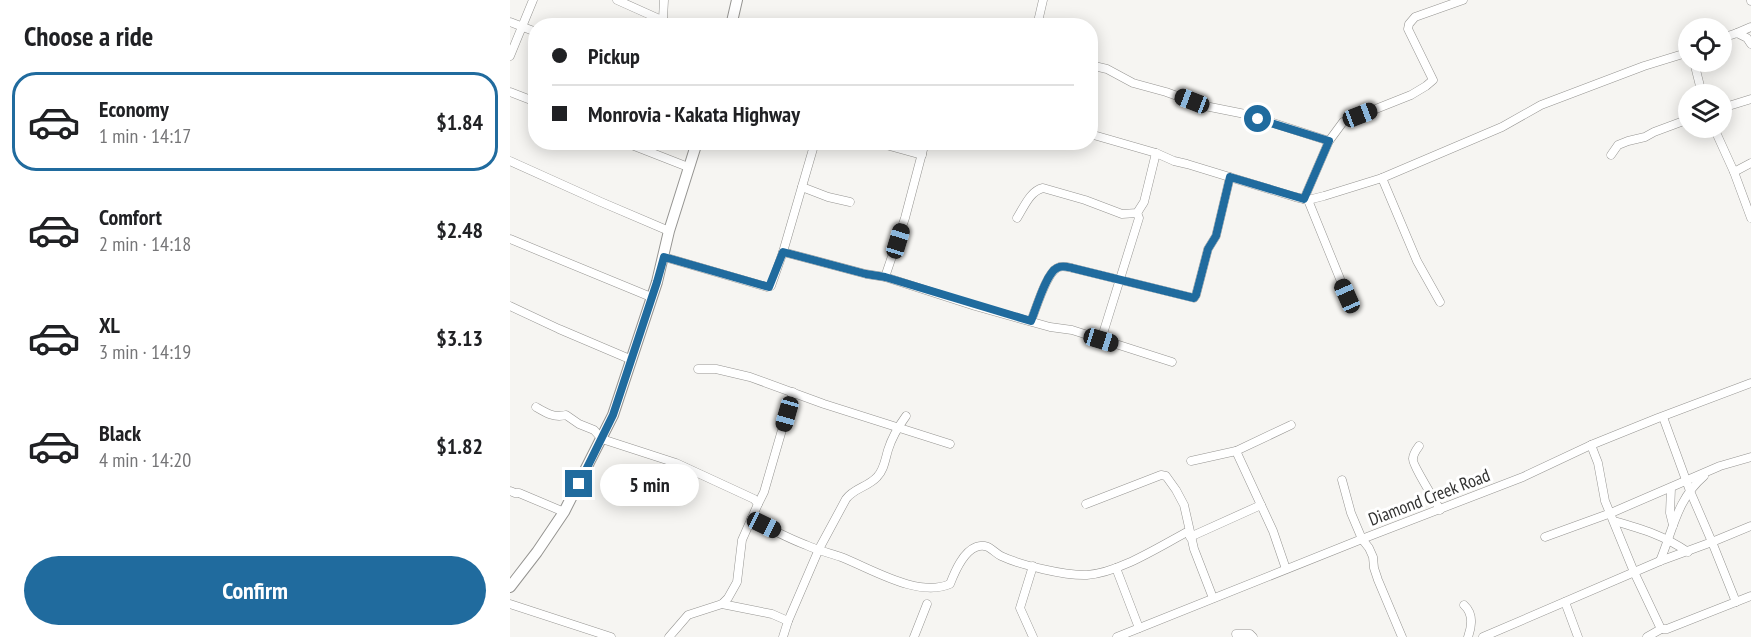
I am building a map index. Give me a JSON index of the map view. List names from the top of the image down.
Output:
{
  "streets": {
    "street": ["Diamond Creek Road"]
  },
  "page": {
    "heading": "Choose a ride",
    "banner": ["Pickup", "Monrovia - Kakata Highway"],
    "list": [
      {
        "name": "Economy",
        "note": "1 min · 14:17",
        "value": "$1.84"
      },
      {
        "name": "Comfort",
        "note": "2 min · 14:18",
        "value": "$2.48"
      },
      {
        "name": "XL",
        "note": "3 min · 14:19",
        "value": "$3.13"
      },
      {
        "name": "Black",
        "note": "4 min · 14:20",
        "value": "$1.82"
      }
    ],
    "bubble": "5 min",
    "buttons": "Confirm"
  }
}
